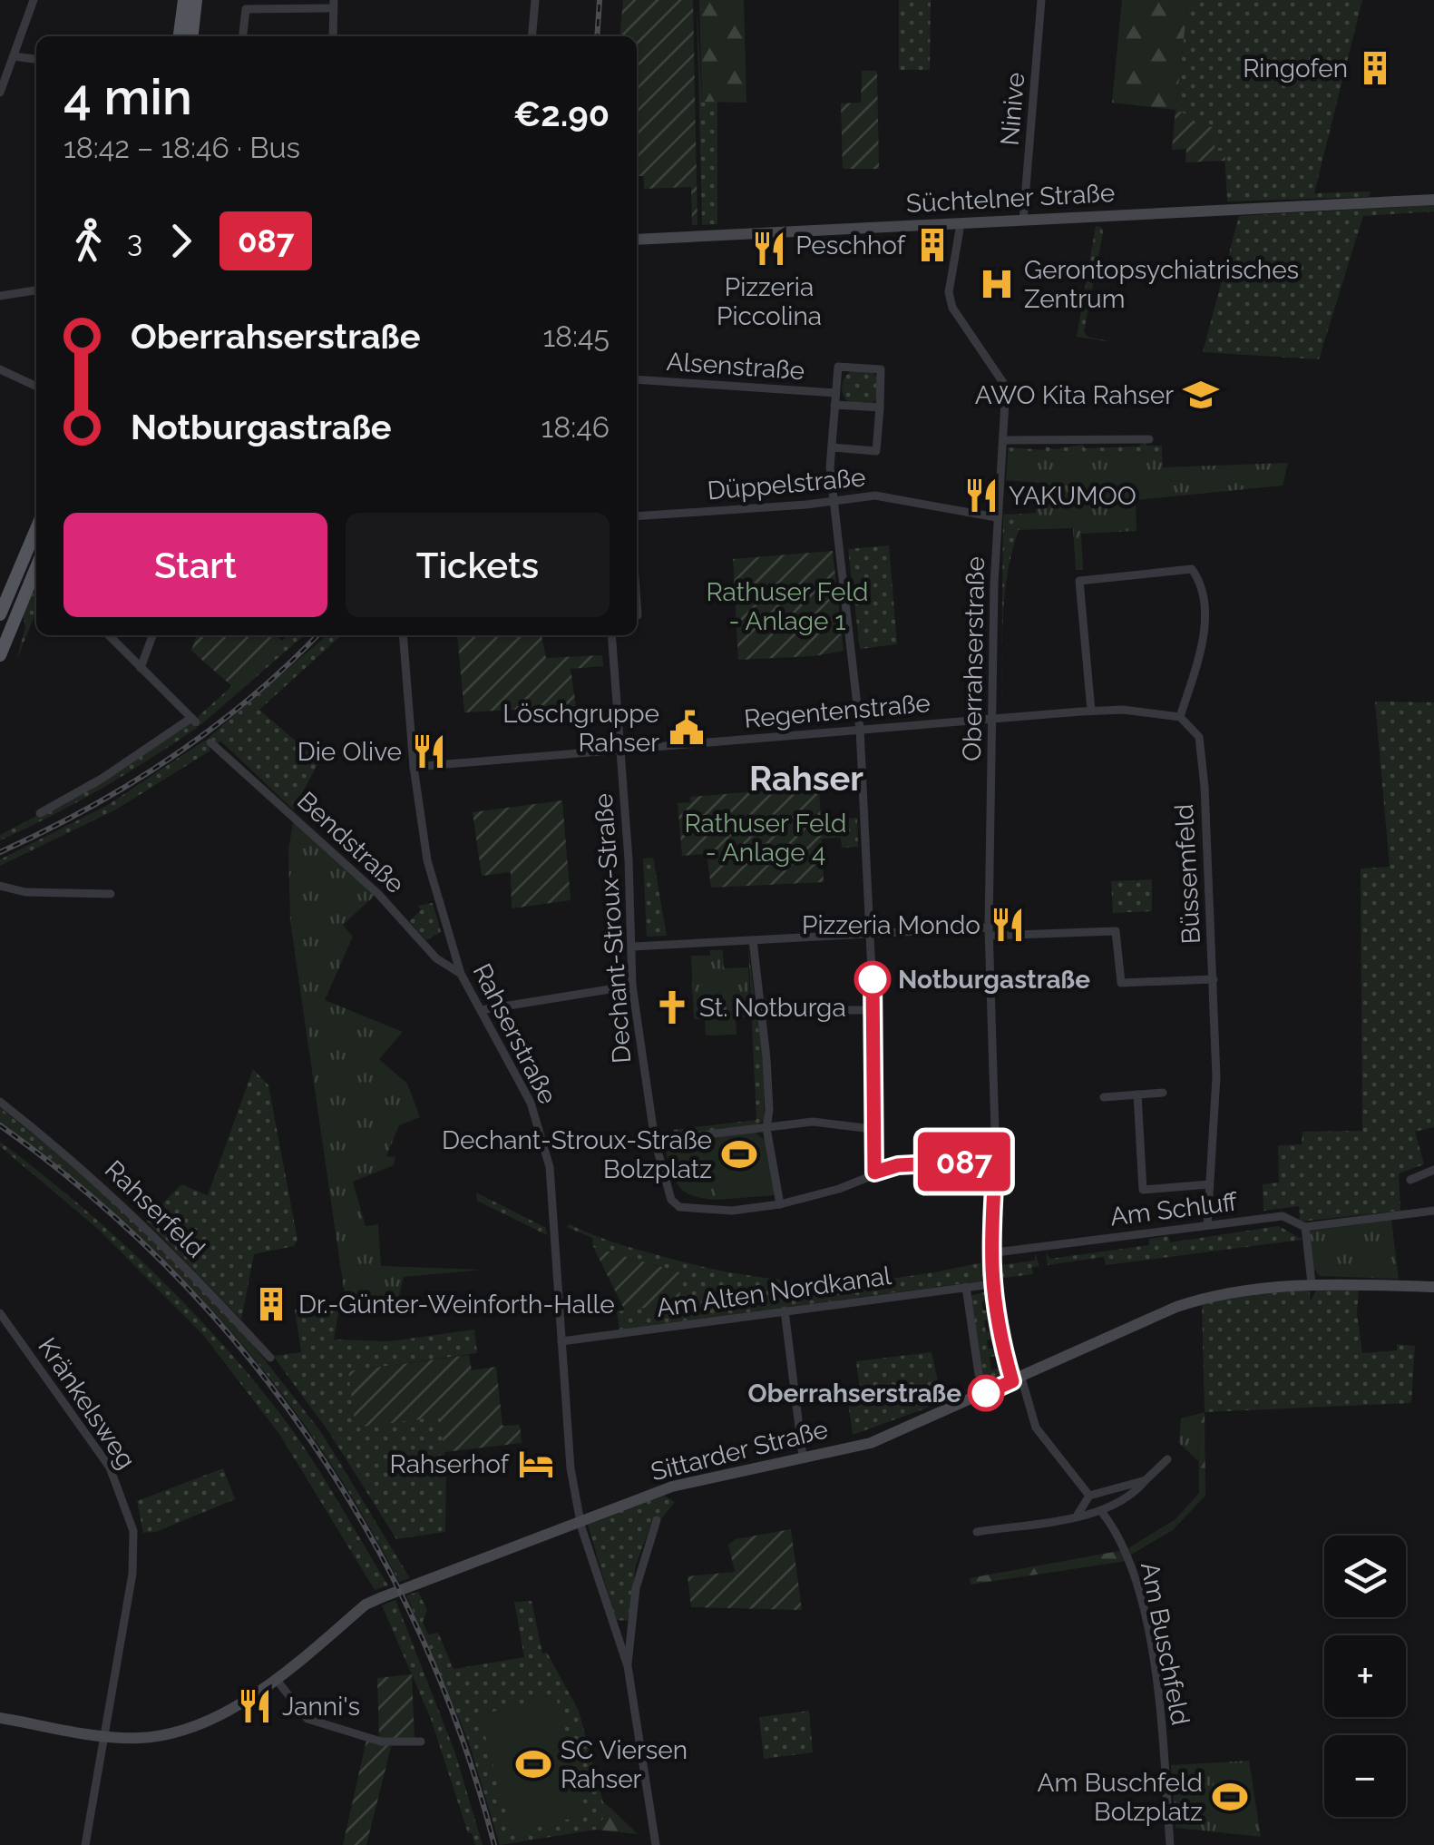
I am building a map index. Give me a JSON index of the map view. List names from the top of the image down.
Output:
{
  "streets": {
    "street": [
      "Ninive",
      "Süchtelner Straße",
      "Alsenstraße",
      "Düppelstraße",
      "Oberrahserstraße",
      "Regentenstraße",
      "Bendstraße",
      "Büssemfeld",
      "Dechant-Stroux-Straße",
      "Rahserstraße",
      "Rahserfeld",
      "Am Schluff",
      "Am Alten Nordkanal",
      "Kränkelsweg",
      "Sittarder Straße",
      "Am Buschfeld"
    ]
  },
  "crossings": [
    ["Ninive", "Süchtelner Straße"],
    ["Süchtelner Straße", "Oberrahserstraße"],
    ["Alsenstraße", "Düppelstraße"],
    ["Alsenstraße", "Regentenstraße"],
    ["Alsenstraße", "Dechant-Stroux-Straße"],
    ["Düppelstraße", "Oberrahserstraße"],
    ["Oberrahserstraße", "Regentenstraße"],
    ["Oberrahserstraße", "Dechant-Stroux-Straße"],
    ["Oberrahserstraße", "Am Schluff"],
    ["Oberrahserstraße", "Am Alten Nordkanal"],
    ["Oberrahserstraße", "Sittarder Straße"],
    ["Regentenstraße", "Dechant-Stroux-Straße"],
    ["Regentenstraße", "Rahserstraße"],
    ["Bendstraße", "Rahserstraße"],
    ["Büssemfeld", "Am Schluff"],
    ["Rahserstraße", "Am Alten Nordkanal"],
    ["Rahserstraße", "Sittarder Straße"],
    ["Kränkelsweg", "Sittarder Straße"]
  ],
  "districts": ["Rahser"],
  "parks": ["Rathuser Feld - Anlage 1", "Rathuser Feld - Anlage 4"],
  "places": {
    "building": ["Ringofen", "Peschhof", "Dr.-Günter-Weinforth-Halle"],
    "restaurant": [
      "Pizzeria Piccolina",
      "YAKUMOO",
      "Die Olive",
      "Pizzeria Mondo",
      "Janni's"
    ],
    "hospital": ["Gerontopsychiatrisches Zentrum"],
    "school or university": ["AWO Kita Rahser"],
    "public building": ["Löschgruppe Rahser"],
    "other": ["Notburgastraße", "Oberrahserstraße"],
    "church": ["St. Notburga"],
    "sports": ["Dechant-Stroux-Straße Bolzplatz", "SC Viersen Rahser", "Am Buschfeld Bolzplatz"],
    "hotel": ["Rahserhof"]
  },
  "lines": ["bus line 087"],
  "page": {
    "on_map": "087",
    "heading": ["4 min", "18:42 – 18:46 · Bus", "€2.90"],
    "legs": ["3", "087"],
    "list": [
      {
        "name": "Oberrahserstraße",
        "value": "18:45"
      },
      {
        "name": "Notburgastraße",
        "value": "18:46"
      }
    ],
    "buttons": ["Start", "Tickets"],
    "map_buttons": ["+", "−"]
  }
}
